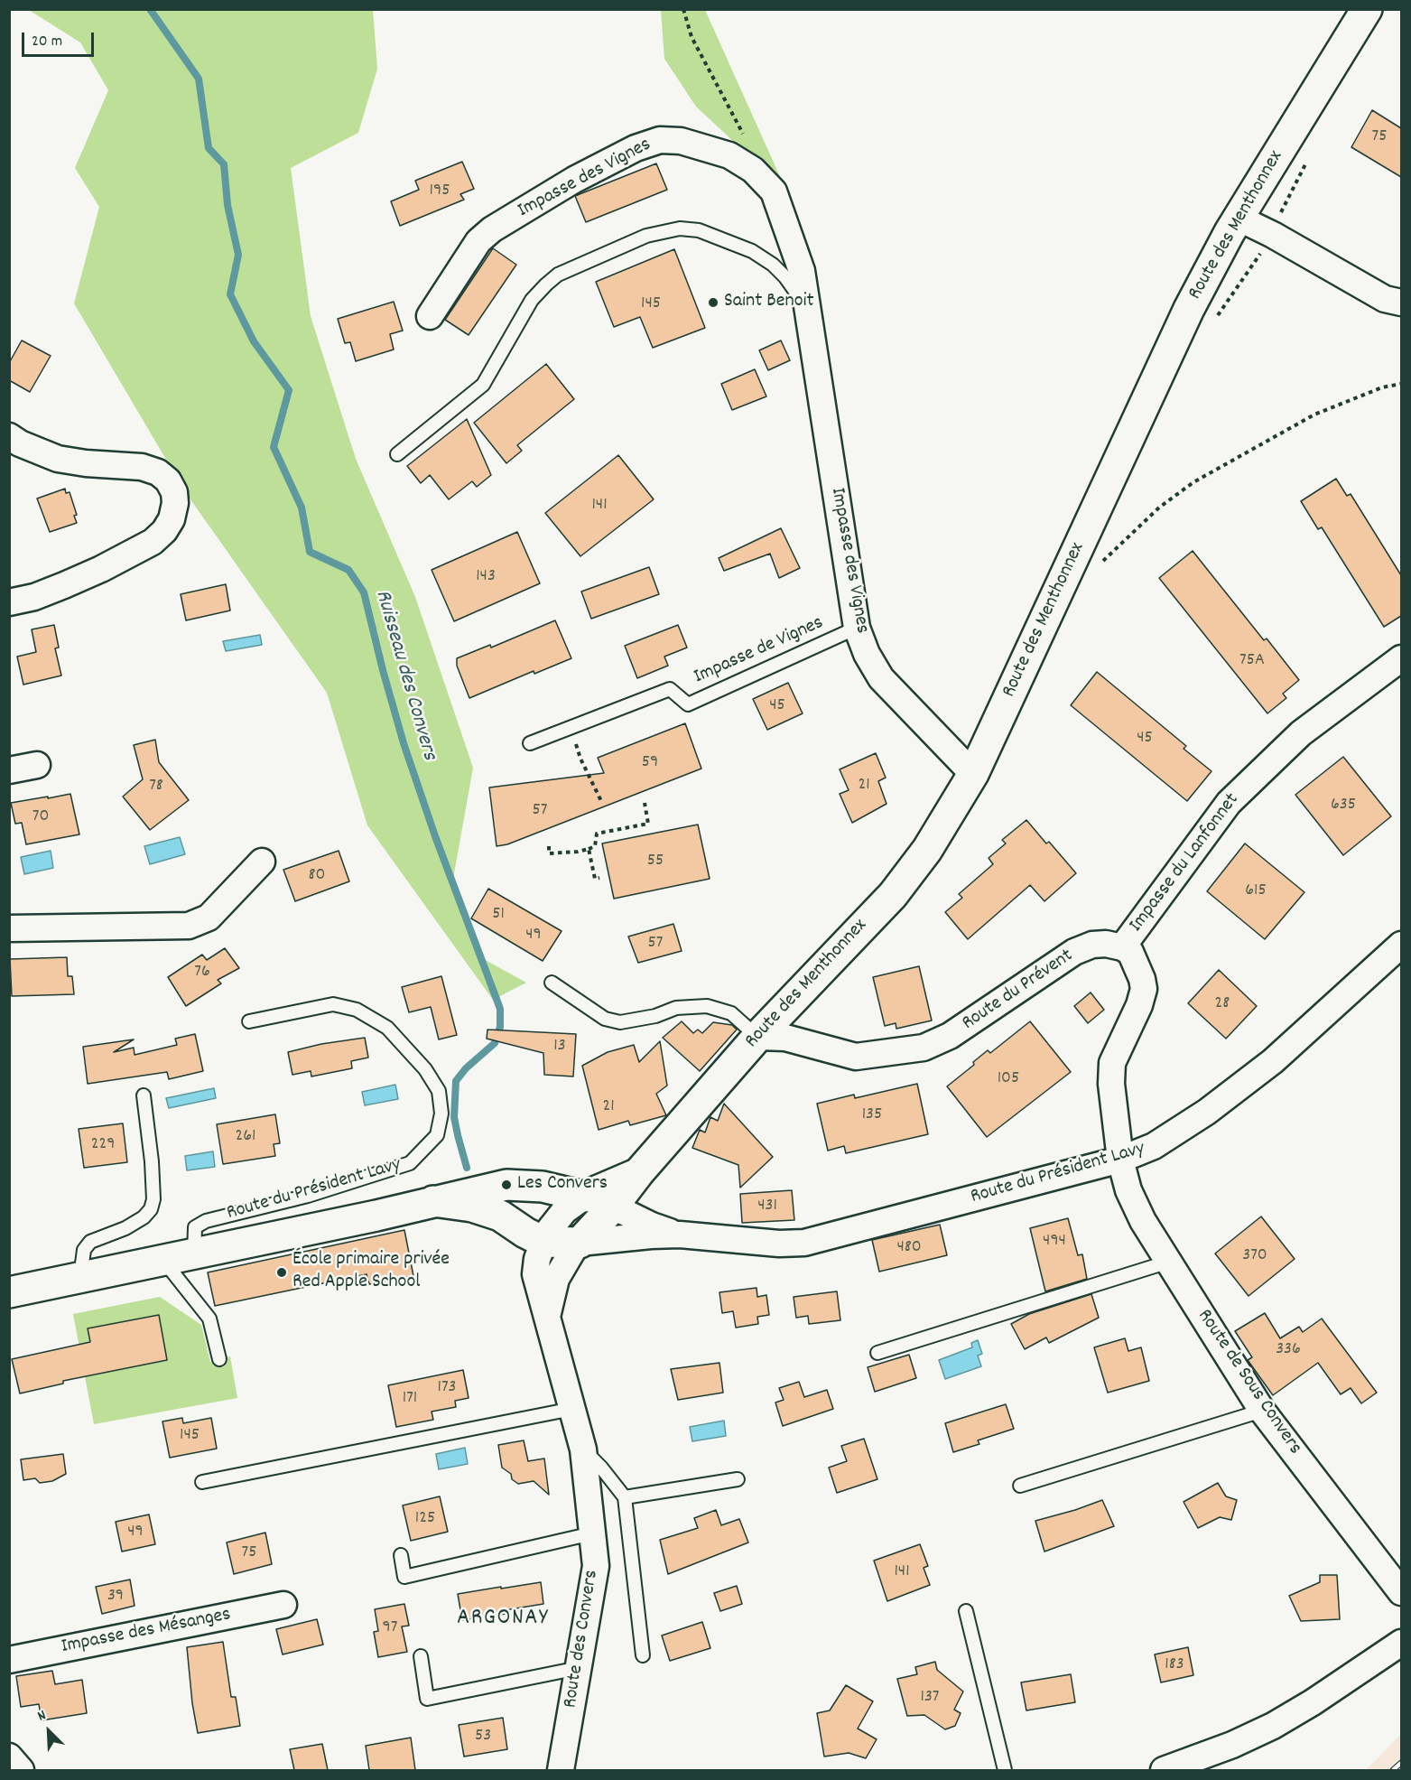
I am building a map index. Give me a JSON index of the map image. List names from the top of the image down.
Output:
{
  "streets": {
    "street": [
      "Impasse des Vignes",
      "Route des Menthonnex",
      "Impasse du Lanfonnet",
      "Route du Prévent",
      "Route du Président Lavy",
      "Route de Sous Convers",
      "Impasse des Mésanges",
      "Route des Convers"
    ],
    "lane": ["Impasse de Vignes"]
  },
  "crossings": [
    ["Impasse des Vignes", "Route des Menthonnex"],
    ["Impasse des Vignes", "Impasse de Vignes"],
    ["Route des Menthonnex", "Route du Prévent"],
    ["Route des Menthonnex", "Route du Président Lavy"],
    ["Route des Menthonnex", "Route des Convers"],
    ["Impasse du Lanfonnet", "Route du Prévent"],
    ["Route du Président Lavy", "Route de Sous Convers"],
    ["Route du Président Lavy", "Route des Convers"]
  ],
  "districts": ["ARGONAY"],
  "water": ["Ruisseau des Convers"],
  "places": ["Saint Benoit", "Les Convers", "École primaire privée Red Apple School"],
  "house_numbers": [
    "75",
    "195",
    "145",
    "141",
    "143",
    "75A",
    "45",
    "45",
    "59",
    "21",
    "78",
    "635",
    "57",
    "70",
    "55",
    "80",
    "615",
    "51",
    "49",
    "57",
    "76",
    "28",
    "13",
    "105",
    "21",
    "135",
    "261",
    "229",
    "431",
    "494",
    "480",
    "370",
    "336",
    "173",
    "171",
    "145",
    "125",
    "49",
    "75",
    "141",
    "39",
    "97",
    "183",
    "137",
    "53"
  ],
  "scale_bar": "20 m",
  "north": "top left"
}
